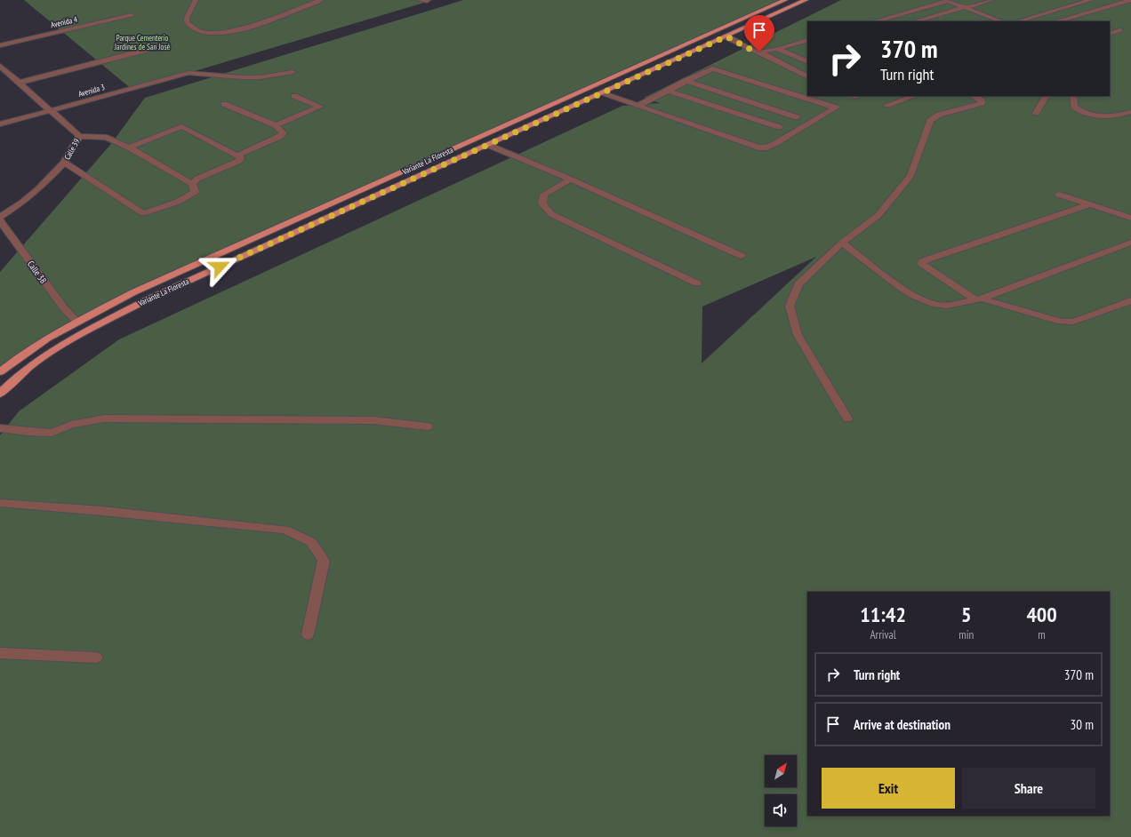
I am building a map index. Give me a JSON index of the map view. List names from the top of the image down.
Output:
{
  "streets": {
    "main road": ["Variante La Floresta"],
    "street": [
      "Avenida 4",
      "Avenida 3",
      "Calle 39",
      "Calle 38"
    ]
  },
  "crossings": [
    ["Avenida 3", "Calle 39"],
    ["Variante La Floresta", "Calle 38"]
  ],
  "parks": ["Parque Cementerio Jardines de San José"],
  "north": "top right",
  "page": {
    "turn": ["370 m", "Turn right"],
    "eta": [
      "11:42",
      "Arrival",
      "5",
      "min",
      "400",
      "m"
    ],
    "list": [
      {
        "name": "Turn right",
        "value": "370 m"
      },
      {
        "name": "Arrive at destination",
        "value": "30 m"
      }
    ],
    "buttons": ["Exit", "Share"]
  }
}
